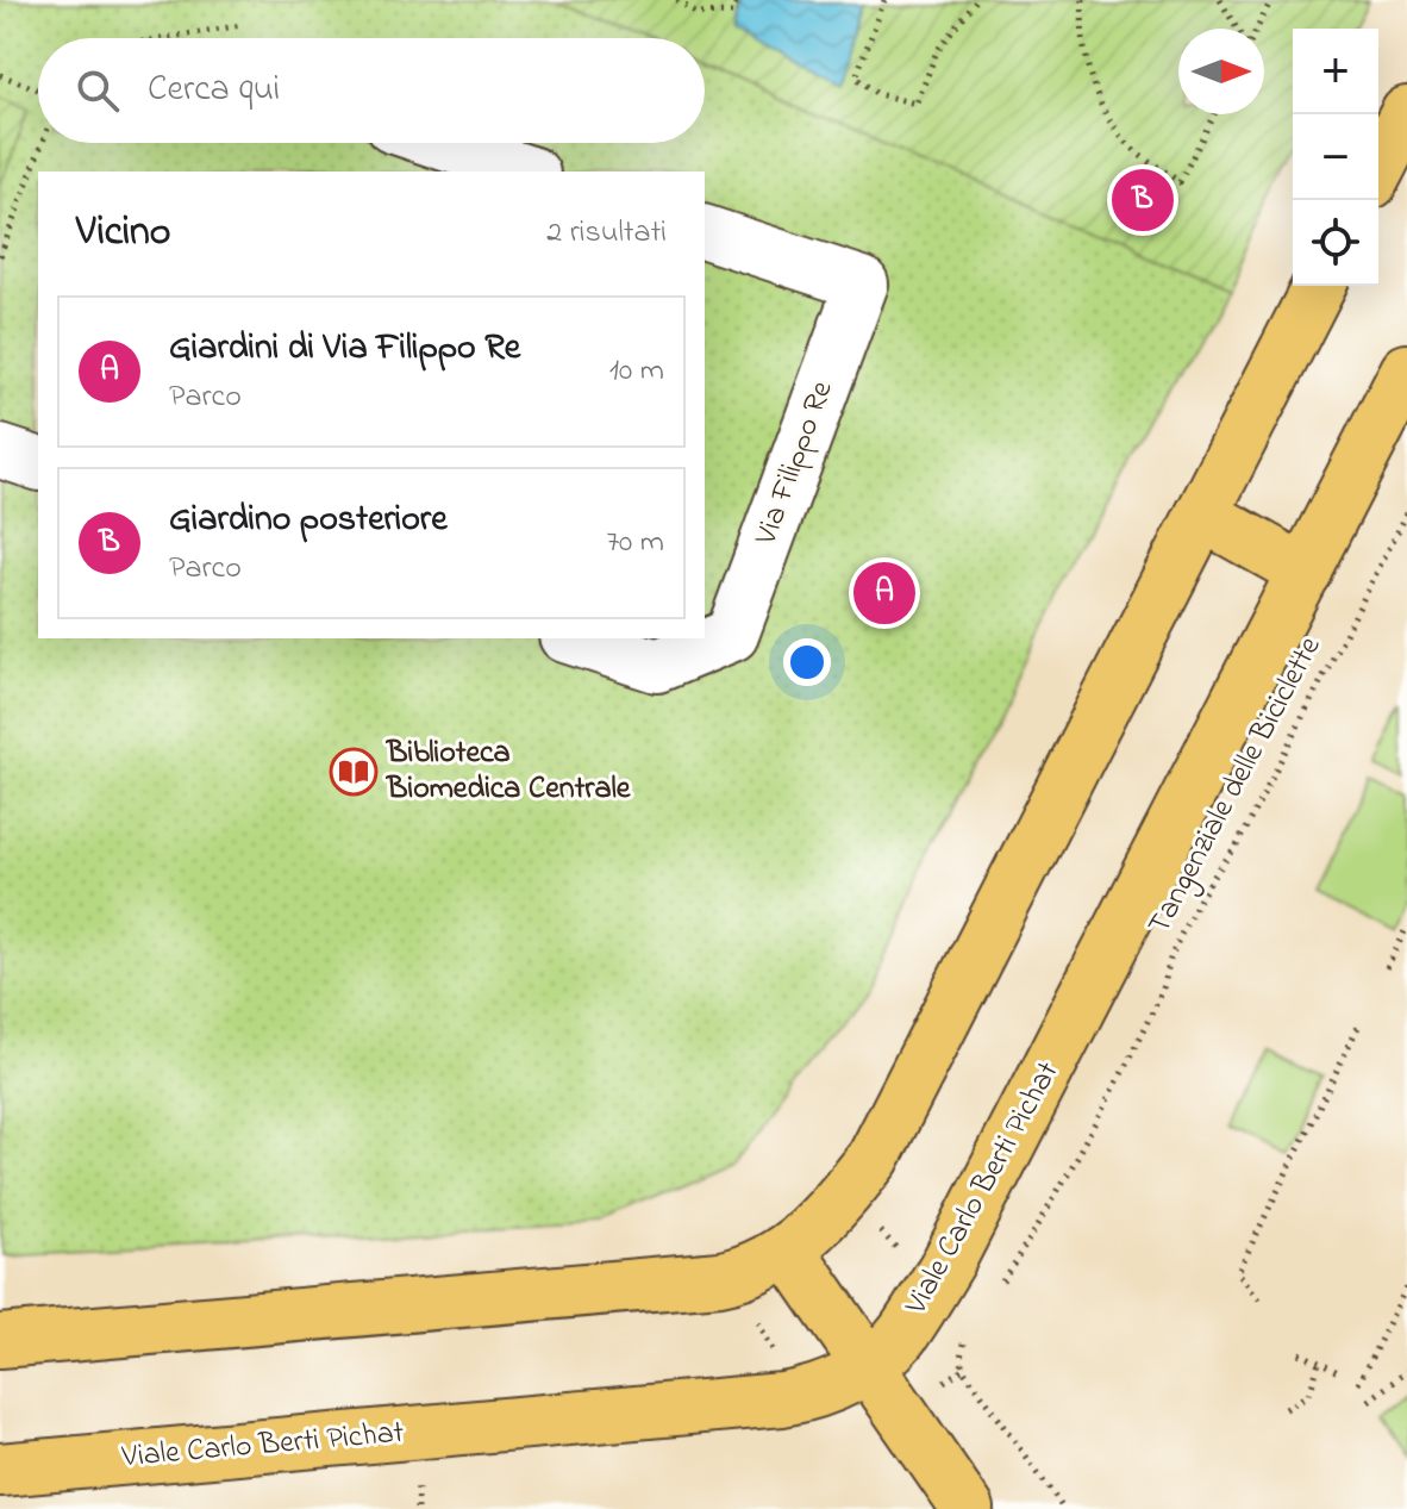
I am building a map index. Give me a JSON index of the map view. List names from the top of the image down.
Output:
{
  "streets": {
    "main road": ["Viale Carlo Berti Pichat"],
    "lane": ["Via Filippo Re"],
    "path": ["Tangenziale delle Biciclette"]
  },
  "places": {
    "library": ["Biblioteca Biomedica Centrale"]
  },
  "north": "right",
  "page": {
    "map_buttons": ["+", "−"],
    "search": "Cerca qui",
    "pins": ["B", "A"],
    "heading": ["Vicino", "2 risultati"],
    "list": [
      {
        "mark": "A",
        "name": "Giardini di Via Filippo Re",
        "note": "Parco",
        "value": "10 m"
      },
      {
        "mark": "B",
        "name": "Giardino posteriore",
        "note": "Parco",
        "value": "70 m"
      }
    ]
  }
}
